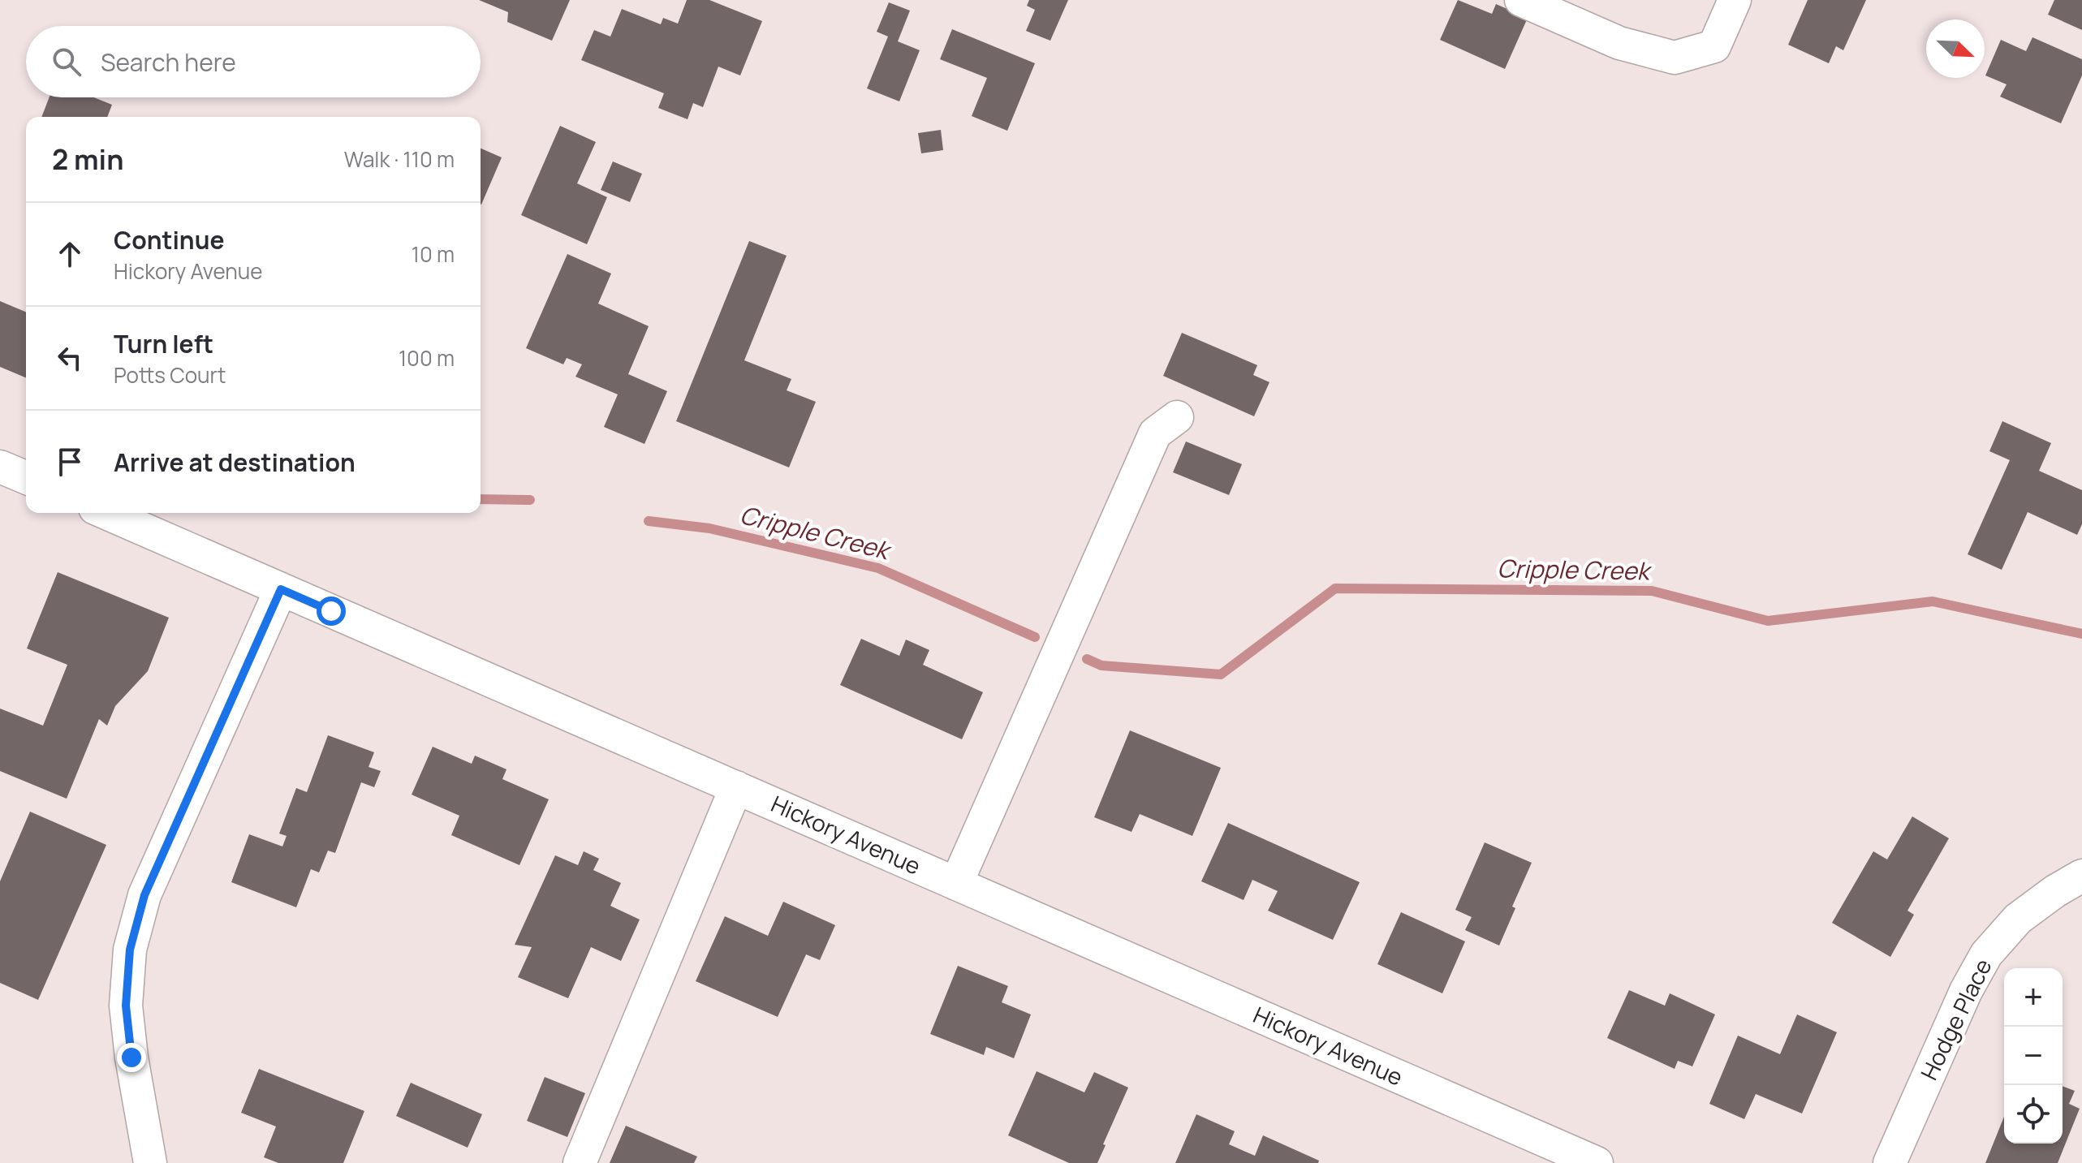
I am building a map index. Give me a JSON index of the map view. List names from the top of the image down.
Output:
{
  "streets": {
    "street": ["Hickory Avenue", "Hodge Place"]
  },
  "water": ["Cripple Creek"],
  "north": "bottom right",
  "page": {
    "search": "Search here",
    "heading": ["2 min", "Walk · 110 m"],
    "list": [
      ["Continue", "Hickory Avenue", "10 m"],
      ["Turn left", "Potts Court", "100 m"],
      "Arrive at destination"
    ],
    "map_buttons": ["+", "−"]
  }
}
